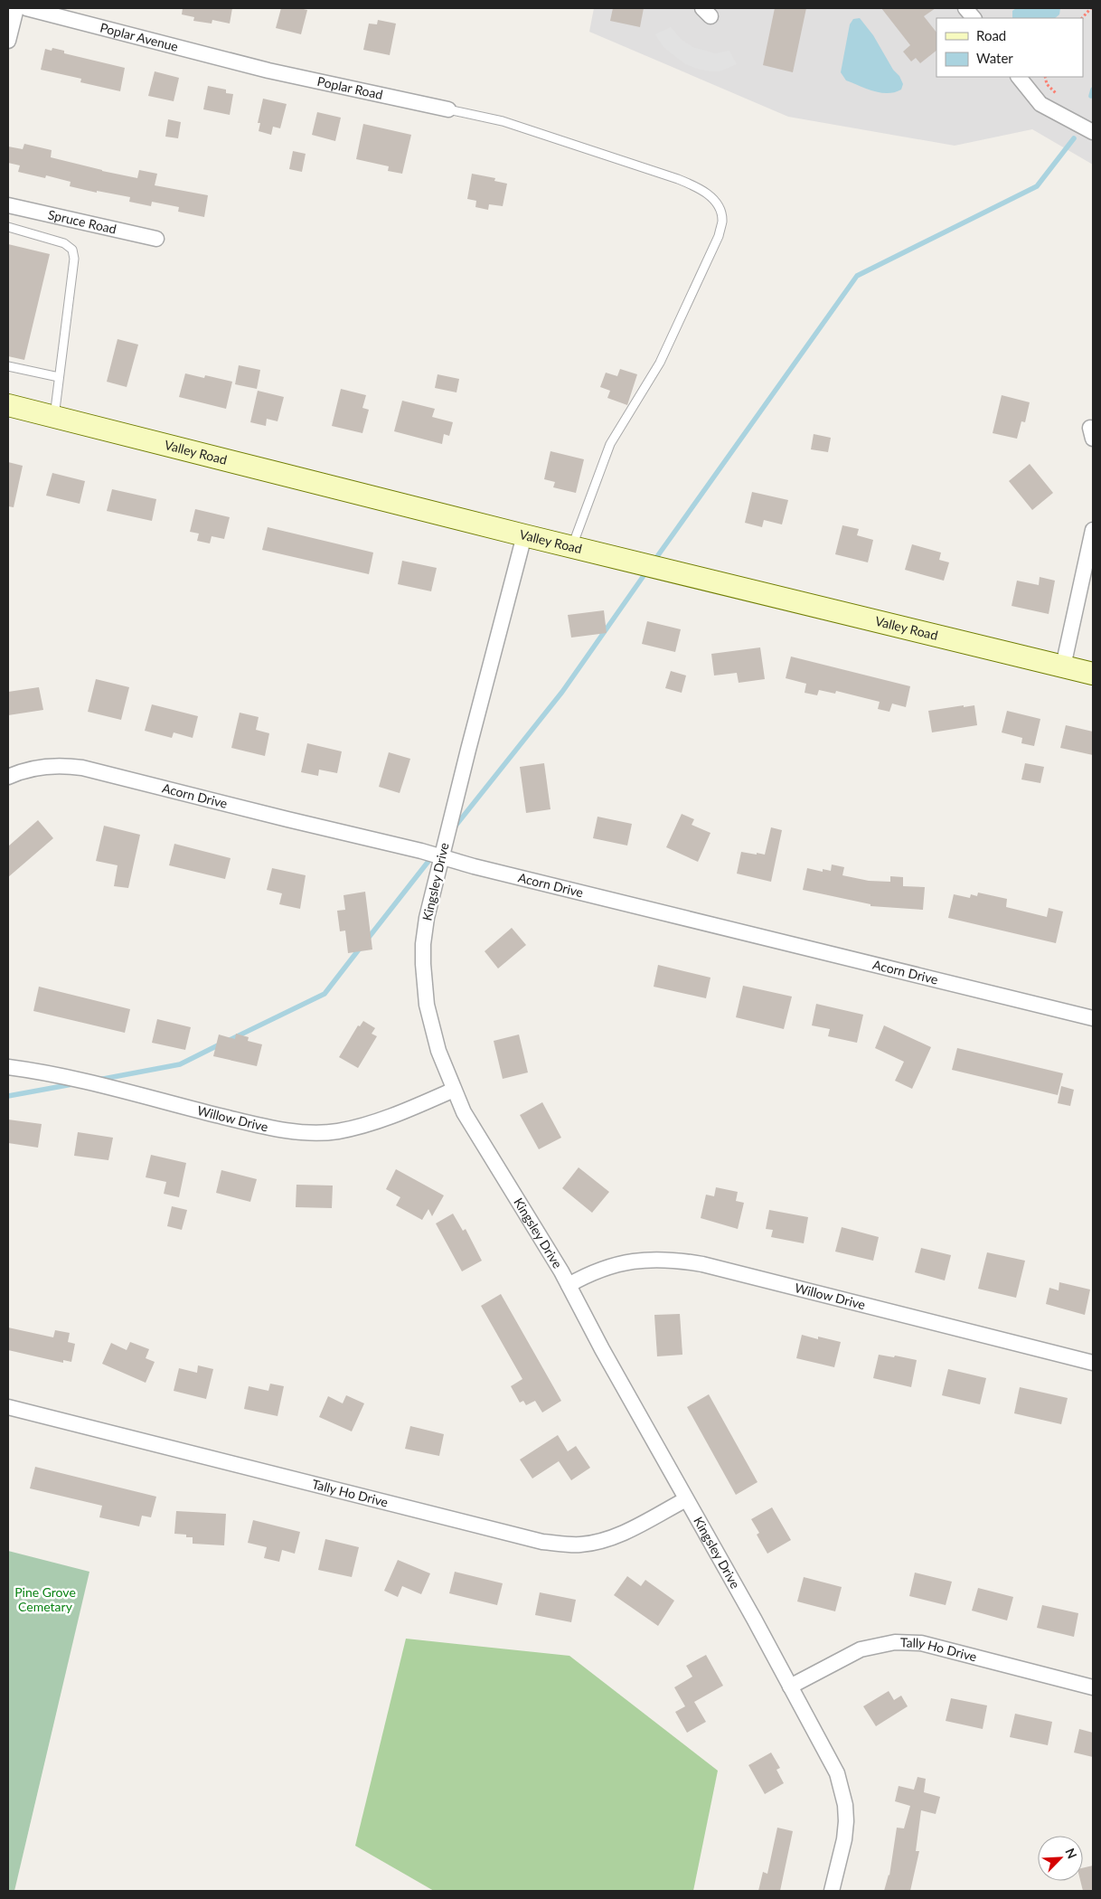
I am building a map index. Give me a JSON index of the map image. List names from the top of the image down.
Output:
{
  "streets": {
    "street": [
      "Poplar Avenue",
      "Poplar Road",
      "Spruce Road",
      "Valley Road",
      "Acorn Drive",
      "Kingsley Drive",
      "Willow Drive",
      "Tally Ho Drive"
    ]
  },
  "crossings": [
    ["Poplar Avenue", "Poplar Road"],
    ["Valley Road", "Kingsley Drive"],
    ["Acorn Drive", "Kingsley Drive"],
    ["Kingsley Drive", "Willow Drive"],
    ["Kingsley Drive", "Tally Ho Drive"]
  ],
  "parks": ["Pine Grove Cemetary"],
  "legend": ["Road", "Water"],
  "north": "top right"
}
